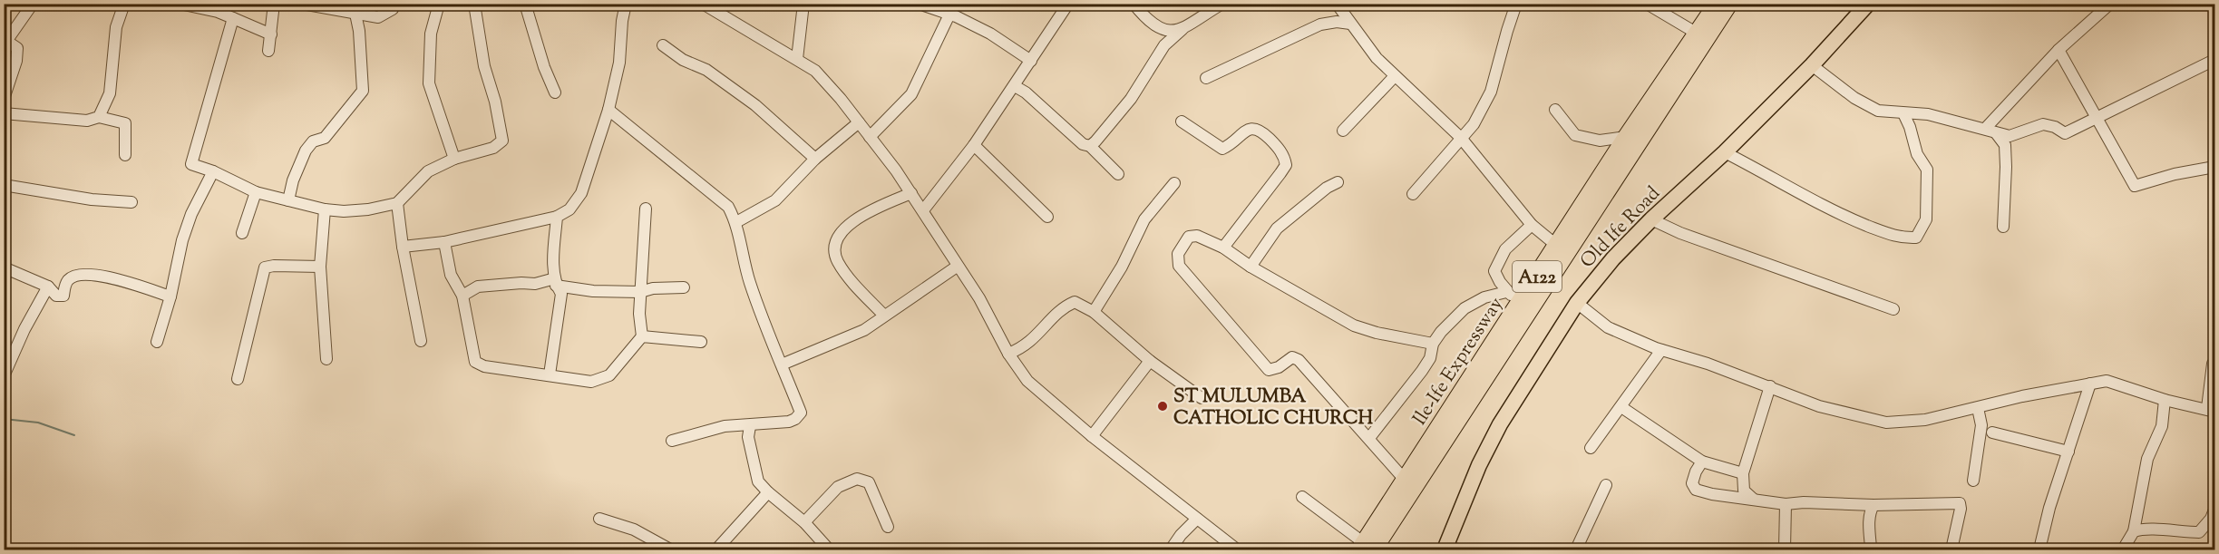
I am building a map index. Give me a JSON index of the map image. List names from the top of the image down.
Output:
{
  "streets": {
    "highway": ["A122", "Ile-Ife Expressway"],
    "main road": ["Old Ife Road"]
  },
  "places": ["ST MULUMBA CATHOLIC CHURCH"]
}
